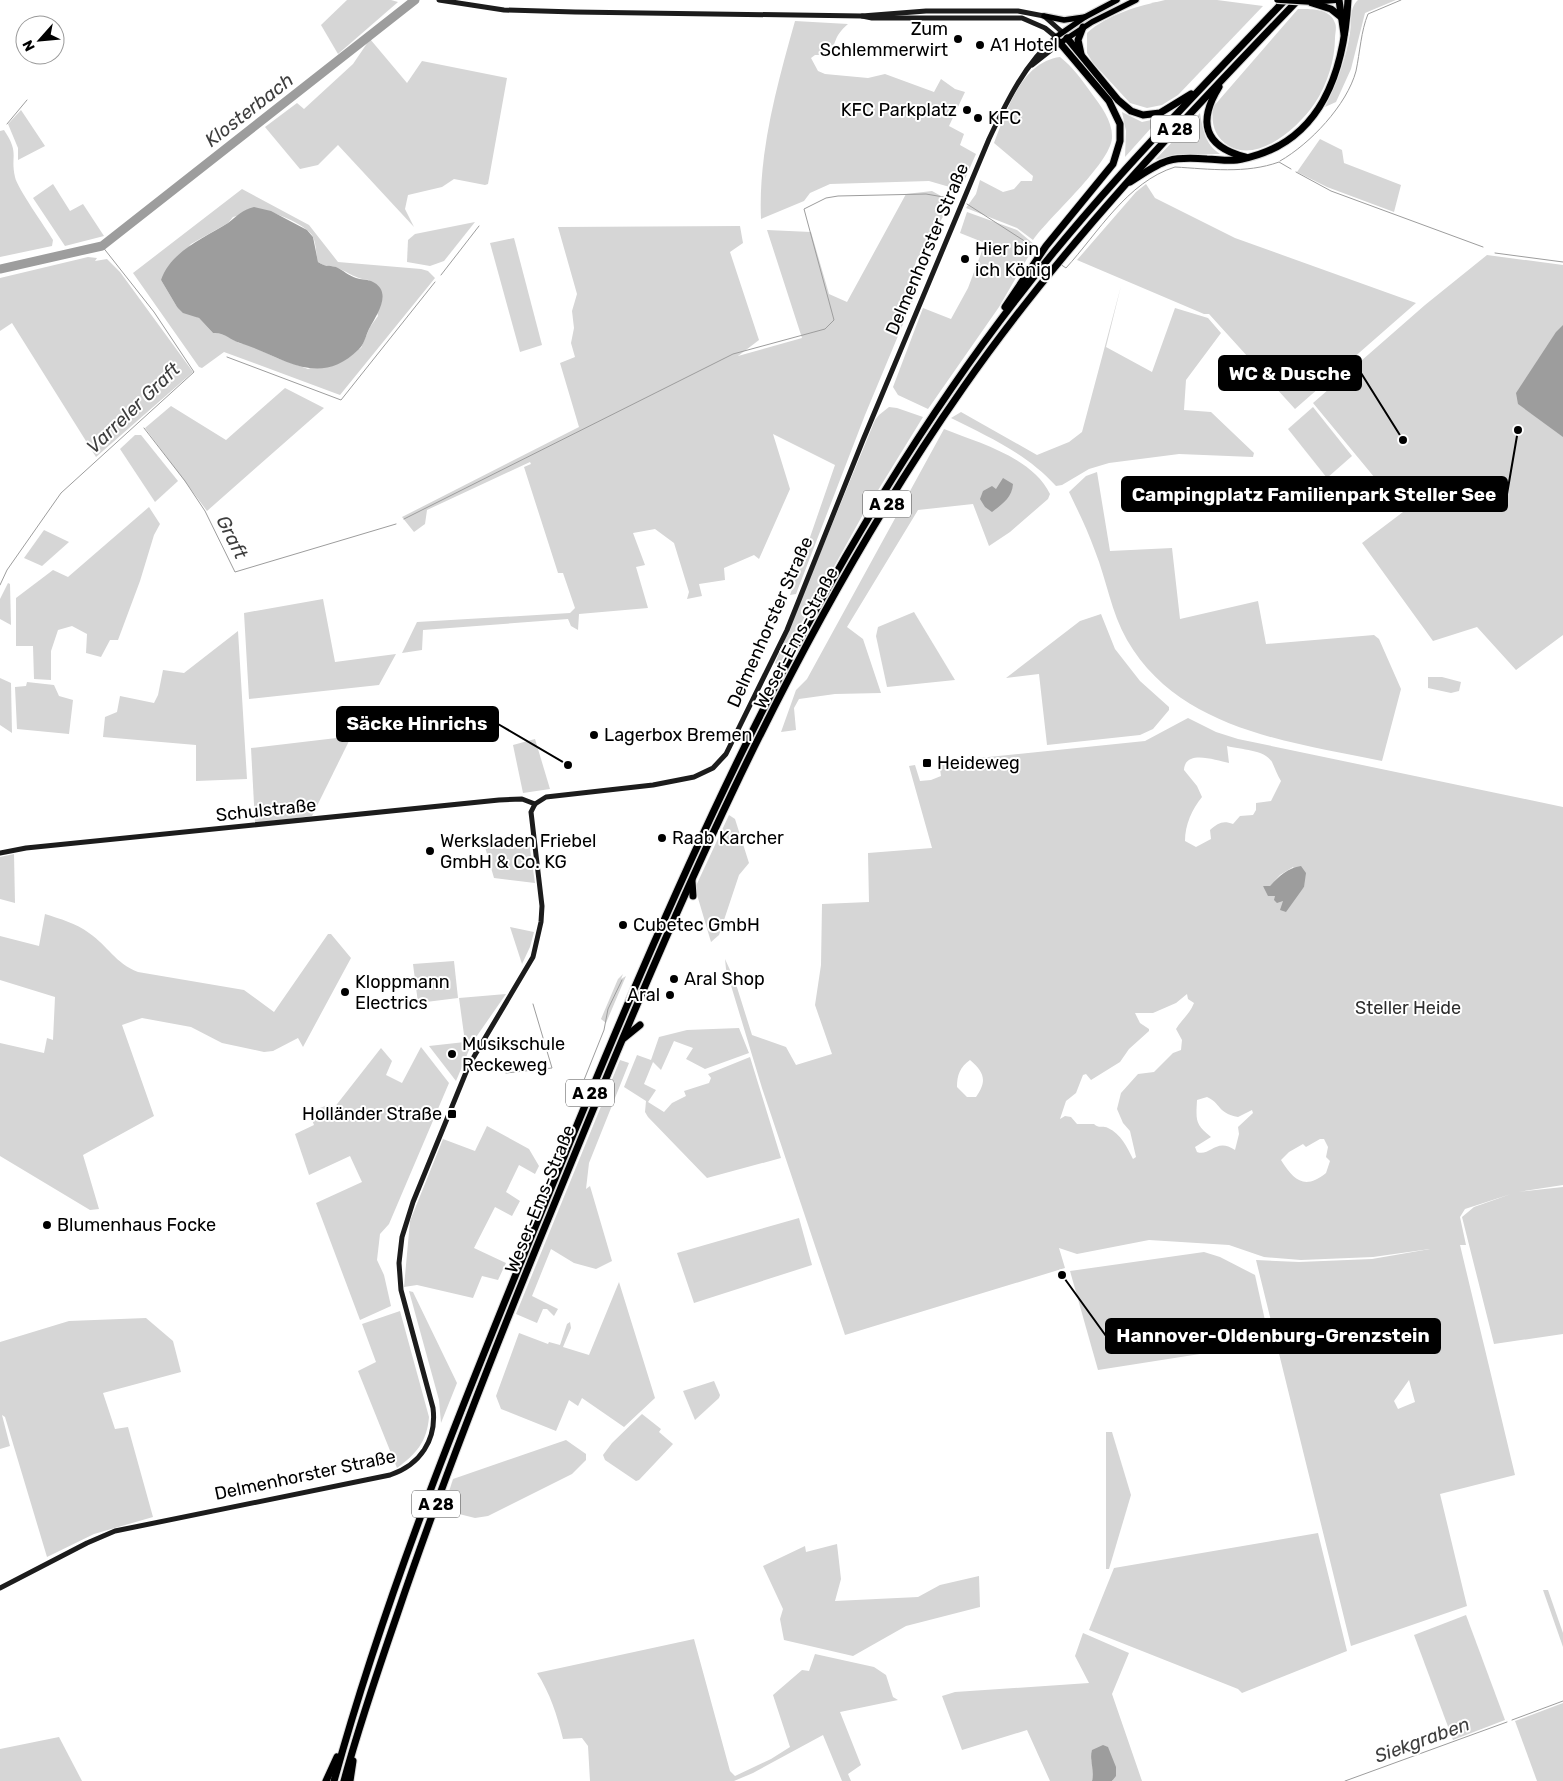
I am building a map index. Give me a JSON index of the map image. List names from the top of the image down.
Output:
{
  "streets": {
    "highway": ["A 28", "Weser-Ems-Straße"],
    "main road": ["Delmenhorster Straße"],
    "street": ["Schulstraße"]
  },
  "crossings": [
    ["A 28", "Weser-Ems-Straße"],
    ["Delmenhorster Straße", "Schulstraße"]
  ],
  "water": [
    "Klosterbach",
    "Varreler Graft",
    "Graft",
    "Siekgraben"
  ],
  "parks": ["Steller Heide"],
  "places": {
    "other": [
      "Zum Schlemmerwirt",
      "A1 Hotel",
      "KFC Parkplatz",
      "KFC",
      "Hier bin ich König",
      "Campingplatz Familienpark Steller See",
      "WC & Dusche",
      "Lagerbox Bremen",
      "Säcke Hinrichs",
      "Raab Karcher",
      "Werksladen Friebel GmbH & Co. KG",
      "Cubetec GmbH",
      "Aral Shop",
      "Kloppmann Electrics",
      "Aral",
      "Musikschule Reckeweg",
      "Blumenhaus Focke",
      "Hannover-Oldenburg-Grenzstein"
    ],
    "transit": ["Heideweg", "Holländer Straße"]
  },
  "north": "bottom left"
}
